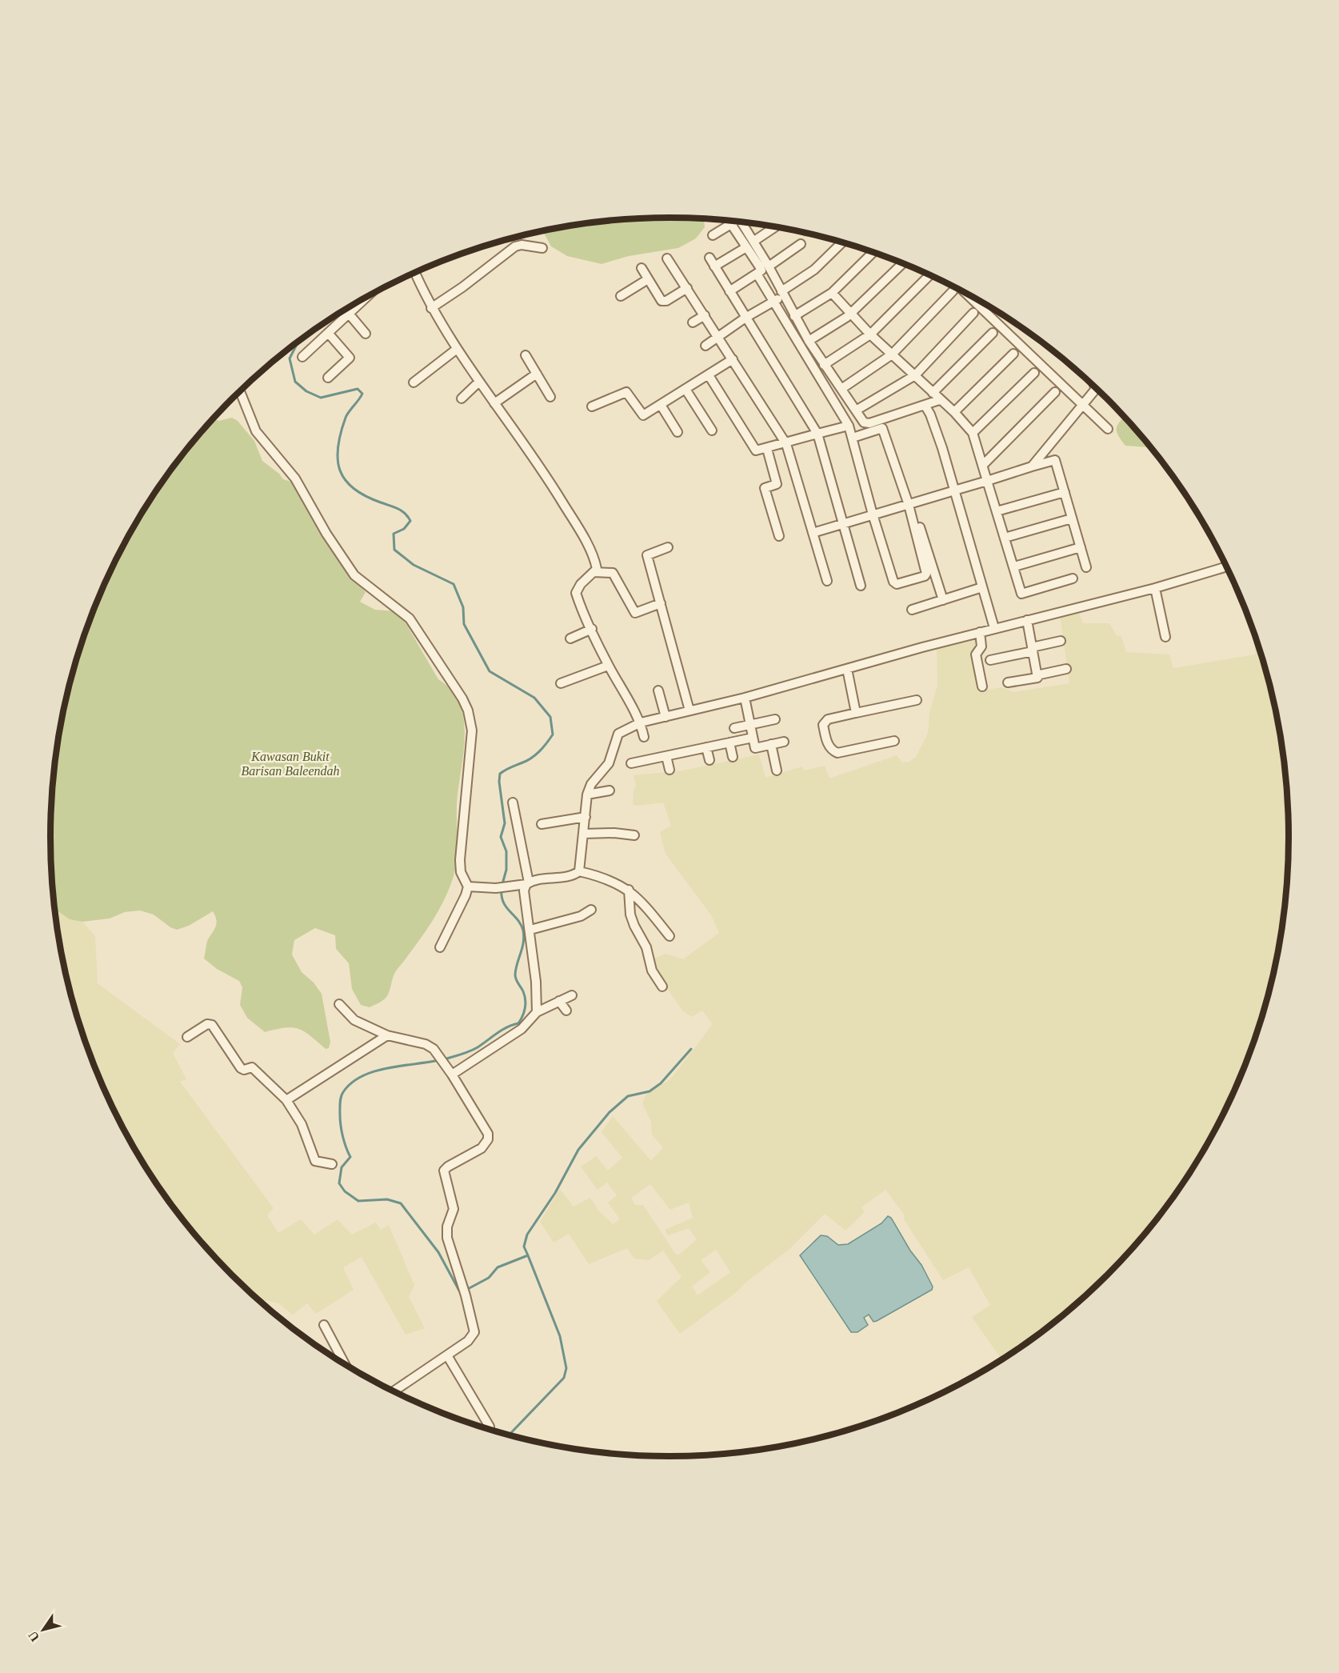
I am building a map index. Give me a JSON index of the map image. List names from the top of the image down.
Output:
{
  "parks": ["Kawasan Bukit Barisan Baleendah"],
  "north": "bottom left"
}
